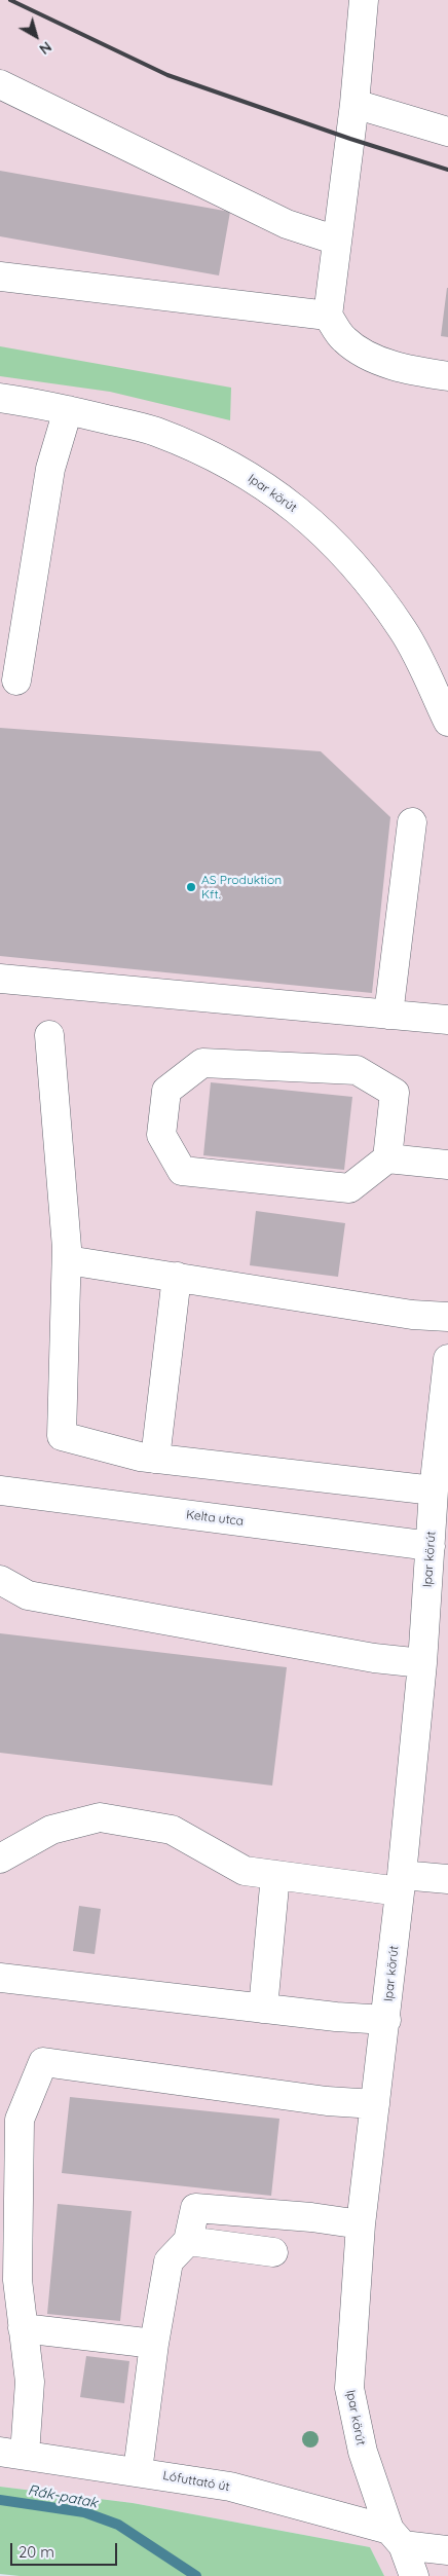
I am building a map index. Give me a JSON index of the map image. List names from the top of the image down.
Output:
{
  "streets": {
    "street": ["Ipar körút", "Kelta utca", "Lófuttató út"]
  },
  "crossings": [
    ["Ipar körút", "Kelta utca"],
    ["Ipar körút", "Lófuttató út"]
  ],
  "water": ["Rák-patak"],
  "places": ["AS Produktion Kft."],
  "scale_bar": "20 m",
  "north": "bottom right"
}
